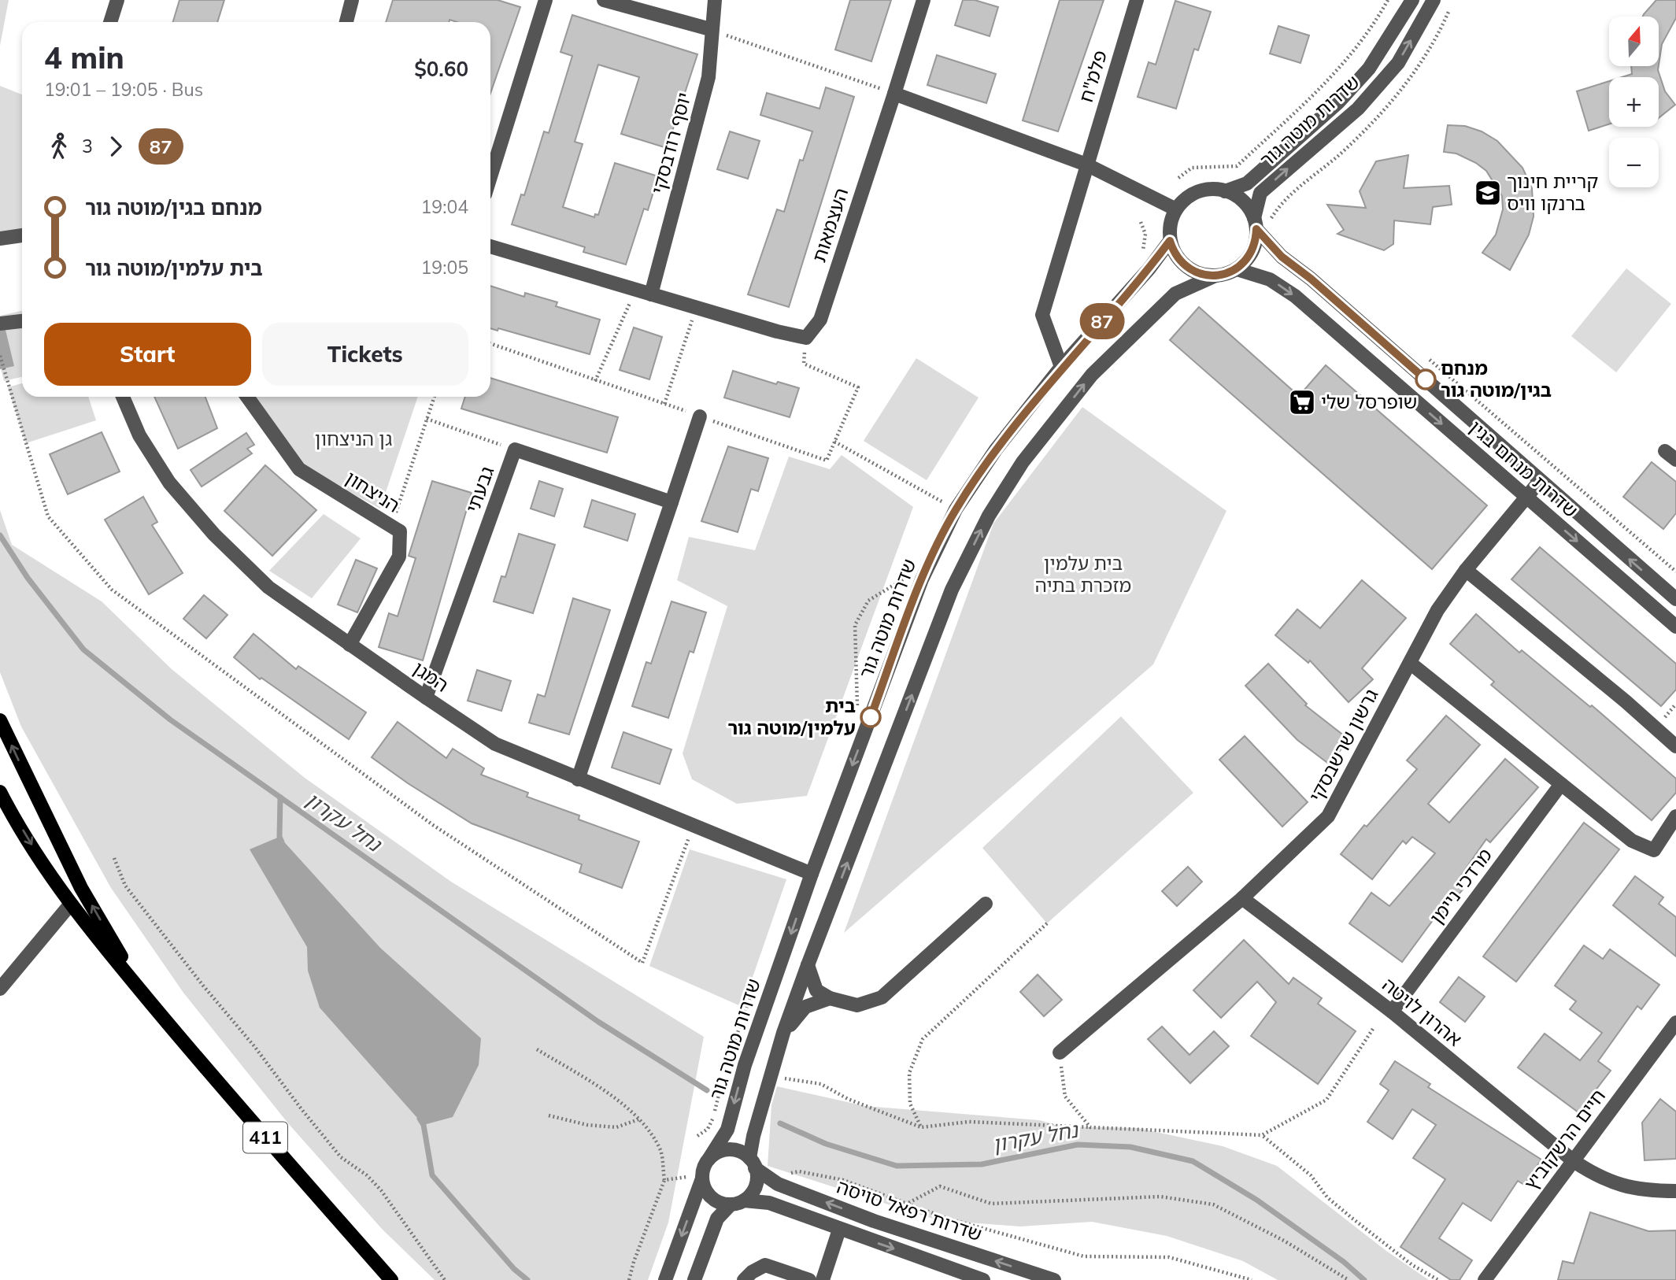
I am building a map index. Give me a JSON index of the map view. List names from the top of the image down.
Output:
{
  "streets": {
    "main road": ["411"],
    "street": [
      "פלמ\"ח",
      "שדרות מוטה גור",
      "יוסף רודבסקי",
      "העצמאות",
      "שדרות מנחם בגין",
      "גבעתי",
      "הניצחון",
      "המגן",
      "גרשון שרשבסקי",
      "מרדכי ניימן",
      "אהרון לויטה",
      "חיים הרשקוביץ",
      "שדרות רפאל סויסה"
    ]
  },
  "crossings": [
    ["פלמ\"ח", "שדרות מוטה גור"],
    ["שדרות מוטה גור", "שדרות מנחם בגין"],
    ["שדרות מוטה גור", "המגן"],
    ["שדרות מוטה גור", "שדרות רפאל סויסה"],
    ["שדרות מנחם בגין", "גרשון שרשבסקי"],
    ["גבעתי", "המגן"],
    ["הניצחון", "המגן"],
    ["גרשון שרשבסקי", "אהרון לויטה"],
    ["מרדכי ניימן", "אהרון לויטה"],
    ["אהרון לויטה", "חיים הרשקוביץ"]
  ],
  "water": ["נחל עקרון"],
  "parks": ["גן הניצחון", "בית עלמין מזכרת בתיה"],
  "places": {
    "school or university": ["קריית חינוך ברנקו וויס"],
    "other": ["מנחם בגין/מוטה גור", "בית עלמין/מוטה גור"],
    "supermarket": ["שופרסל שלי"]
  },
  "lines": ["bus line 87"],
  "north": "top",
  "page": {
    "on_map": "87",
    "map_buttons": ["+", "−"],
    "heading": ["4 min", "19:01 – 19:05 · Bus", "$0.60"],
    "legs": ["3", "87"],
    "list": [
      {
        "name": "מנחם בגין/מוטה גור",
        "value": "19:04"
      },
      {
        "name": "בית עלמין/מוטה גור",
        "value": "19:05"
      }
    ],
    "buttons": ["Start", "Tickets"]
  }
}
